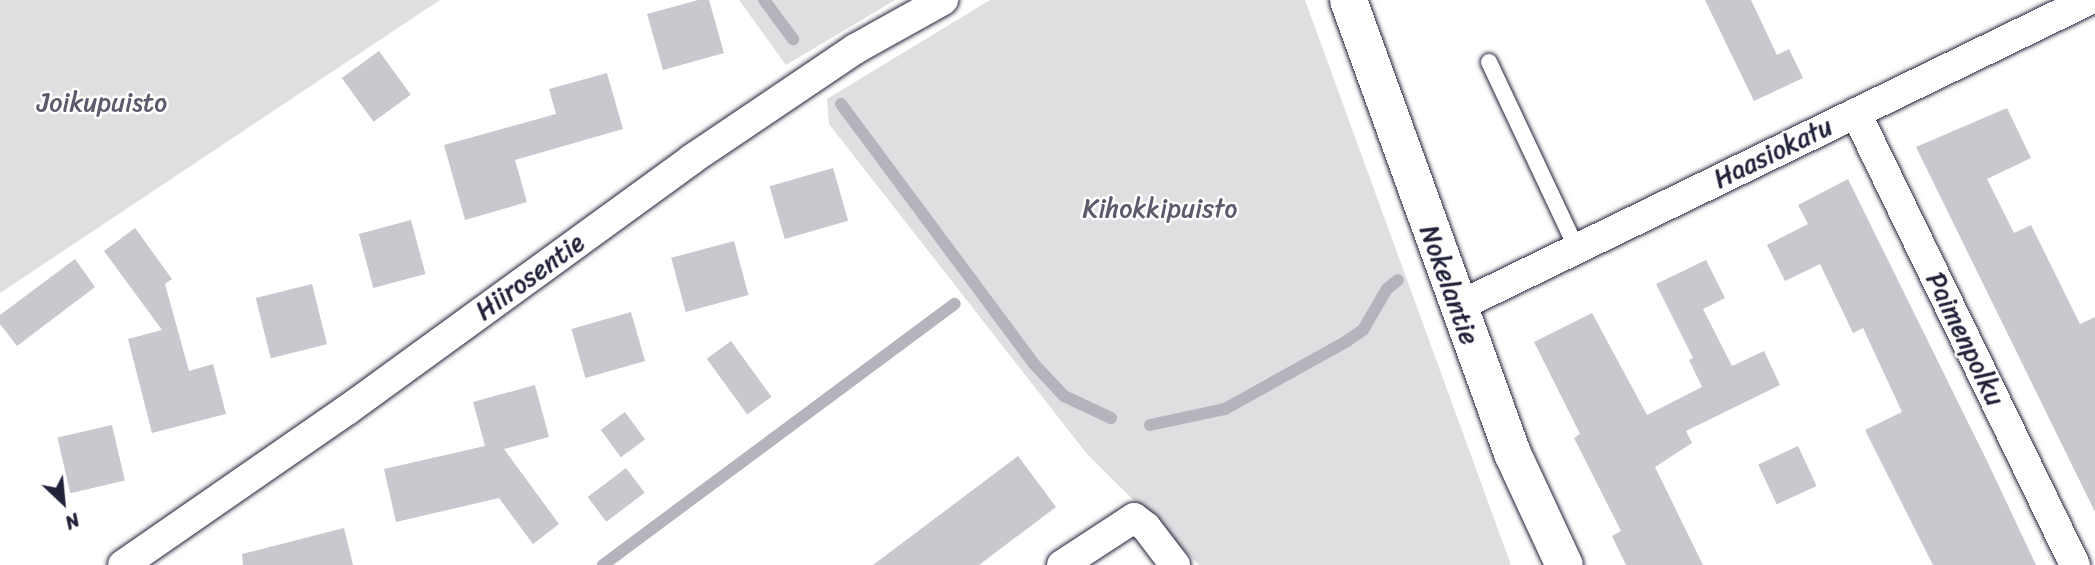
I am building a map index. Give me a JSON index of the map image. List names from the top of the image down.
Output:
{
  "streets": {
    "street": [
      "Haasiokatu",
      "Hiirosentie",
      "Nokelantie",
      "Paimenpolku"
    ]
  },
  "crossings": [
    ["Haasiokatu", "Nokelantie"],
    ["Haasiokatu", "Paimenpolku"]
  ],
  "parks": ["Joikupuisto", "Kihokkipuisto"],
  "north": "bottom right"
}
